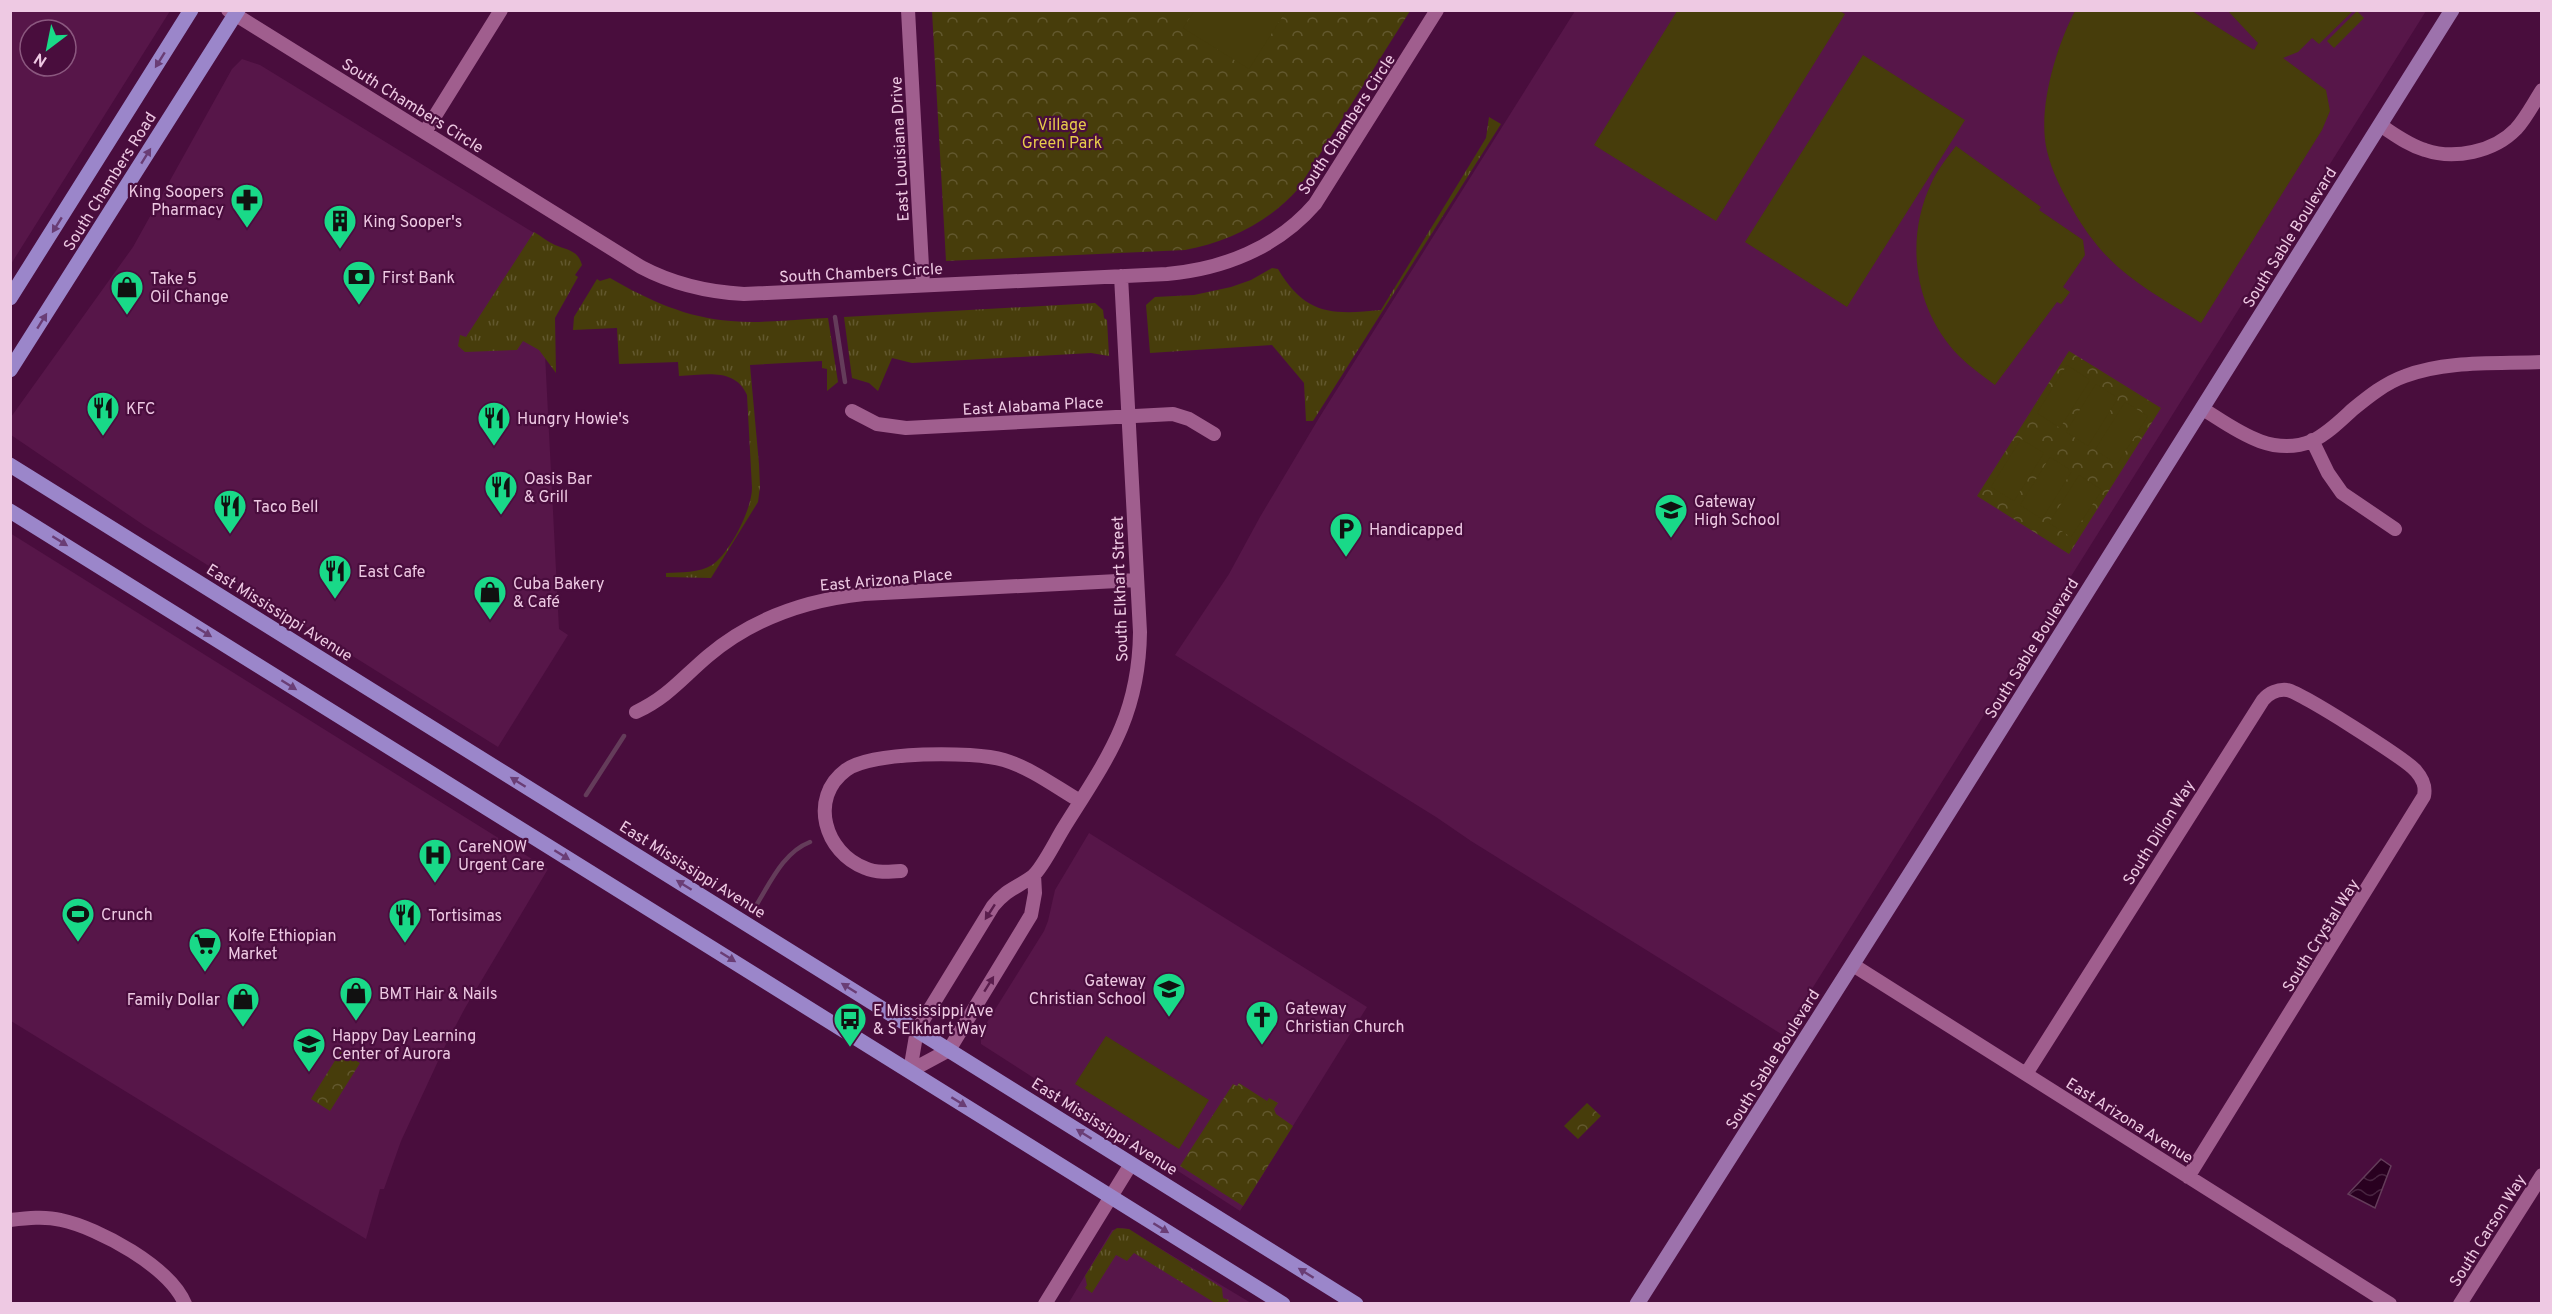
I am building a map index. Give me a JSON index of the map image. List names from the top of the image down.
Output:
{
  "streets": {
    "main road": ["South Chambers Road", "East Mississippi Avenue"],
    "street": [
      "South Chambers Circle",
      "East Louisiana Drive",
      "South Sable Boulevard",
      "East Alabama Place",
      "East Arizona Place",
      "South Elkhart Street",
      "South Dillon Way",
      "South Crystal Way",
      "East Arizona Avenue",
      "South Carson Way"
    ]
  },
  "crossings": [
    ["South Chambers Circle", "East Louisiana Drive"],
    ["South Chambers Circle", "South Chambers Road"],
    ["South Chambers Circle", "South Elkhart Street"],
    ["South Sable Boulevard", "East Arizona Avenue"],
    ["East Alabama Place", "South Elkhart Street"],
    ["East Arizona Place", "South Elkhart Street"],
    ["South Elkhart Street", "East Mississippi Avenue"],
    ["South Dillon Way", "South Crystal Way"],
    ["South Dillon Way", "East Arizona Avenue"],
    ["South Crystal Way", "East Arizona Avenue"]
  ],
  "parks": ["Village Green Park"],
  "places": {
    "pharmacy": ["King Soopers Pharmacy"],
    "building": ["King Sooper's"],
    "bank": ["First Bank"],
    "shop": [
      "Take 5 Oil Change",
      "Cuba Bakery & Café",
      "BMT Hair & Nails",
      "Family Dollar"
    ],
    "restaurant": [
      "KFC",
      "Hungry Howie's",
      "Oasis Bar & Grill",
      "Taco Bell",
      "East Cafe",
      "Tortisimas"
    ],
    "school or university": ["Gateway High School", "Gateway Christian School", "Happy Day Learning Center of Aurora"],
    "parking": ["Handicapped"],
    "hospital": ["CareNOW Urgent Care"],
    "sports": ["Crunch"],
    "supermarket": ["Kolfe Ethiopian Market"],
    "church": ["Gateway Christian Church"],
    "bus stop": ["E Mississippi Ave & S Elkhart Way"]
  },
  "north": "bottom left"
}
